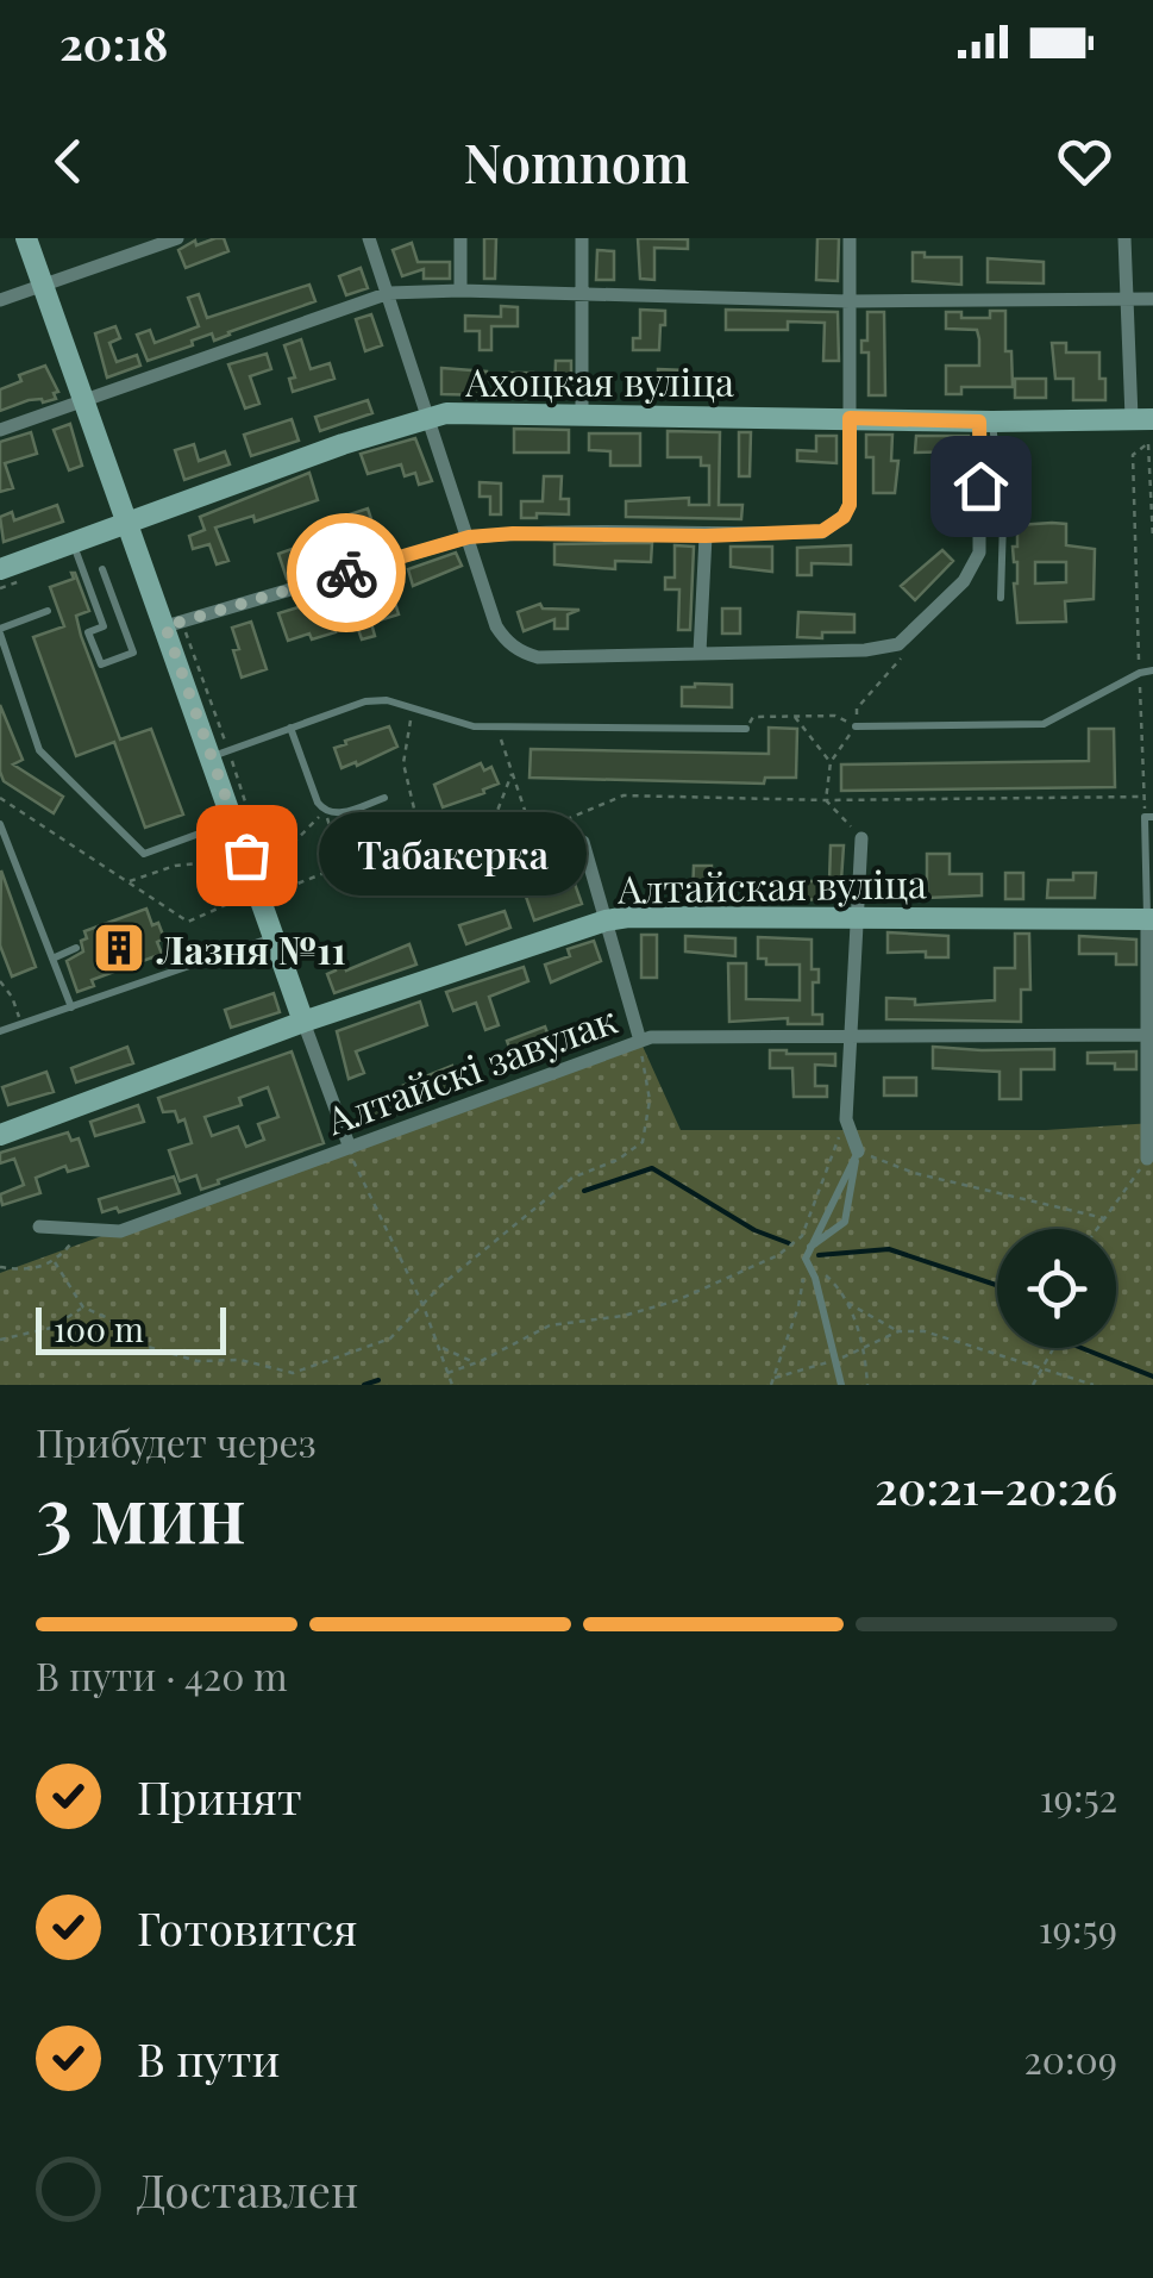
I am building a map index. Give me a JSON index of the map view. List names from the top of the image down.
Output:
{
  "streets": {
    "main road": ["Ахоцкая вуліца", "Алтайская вуліца"],
    "street": ["Алтайскі завулак"]
  },
  "places": {
    "other": ["Табакерка"],
    "building": ["Лазня №11"]
  },
  "scale_bar": "100 m",
  "page": {
    "status": "20:18",
    "header": "Nomnom",
    "bubble": "Табакерка",
    "scale": "100 m",
    "heading": ["3 мин", "Прибудет через", "20:21–20:26"],
    "bar": "В пути · 420 m",
    "list": [
      ["Принят", "19:52"],
      ["Готовится", "19:59"],
      ["В пути", "20:09"],
      "Доставлен"
    ]
  }
}
